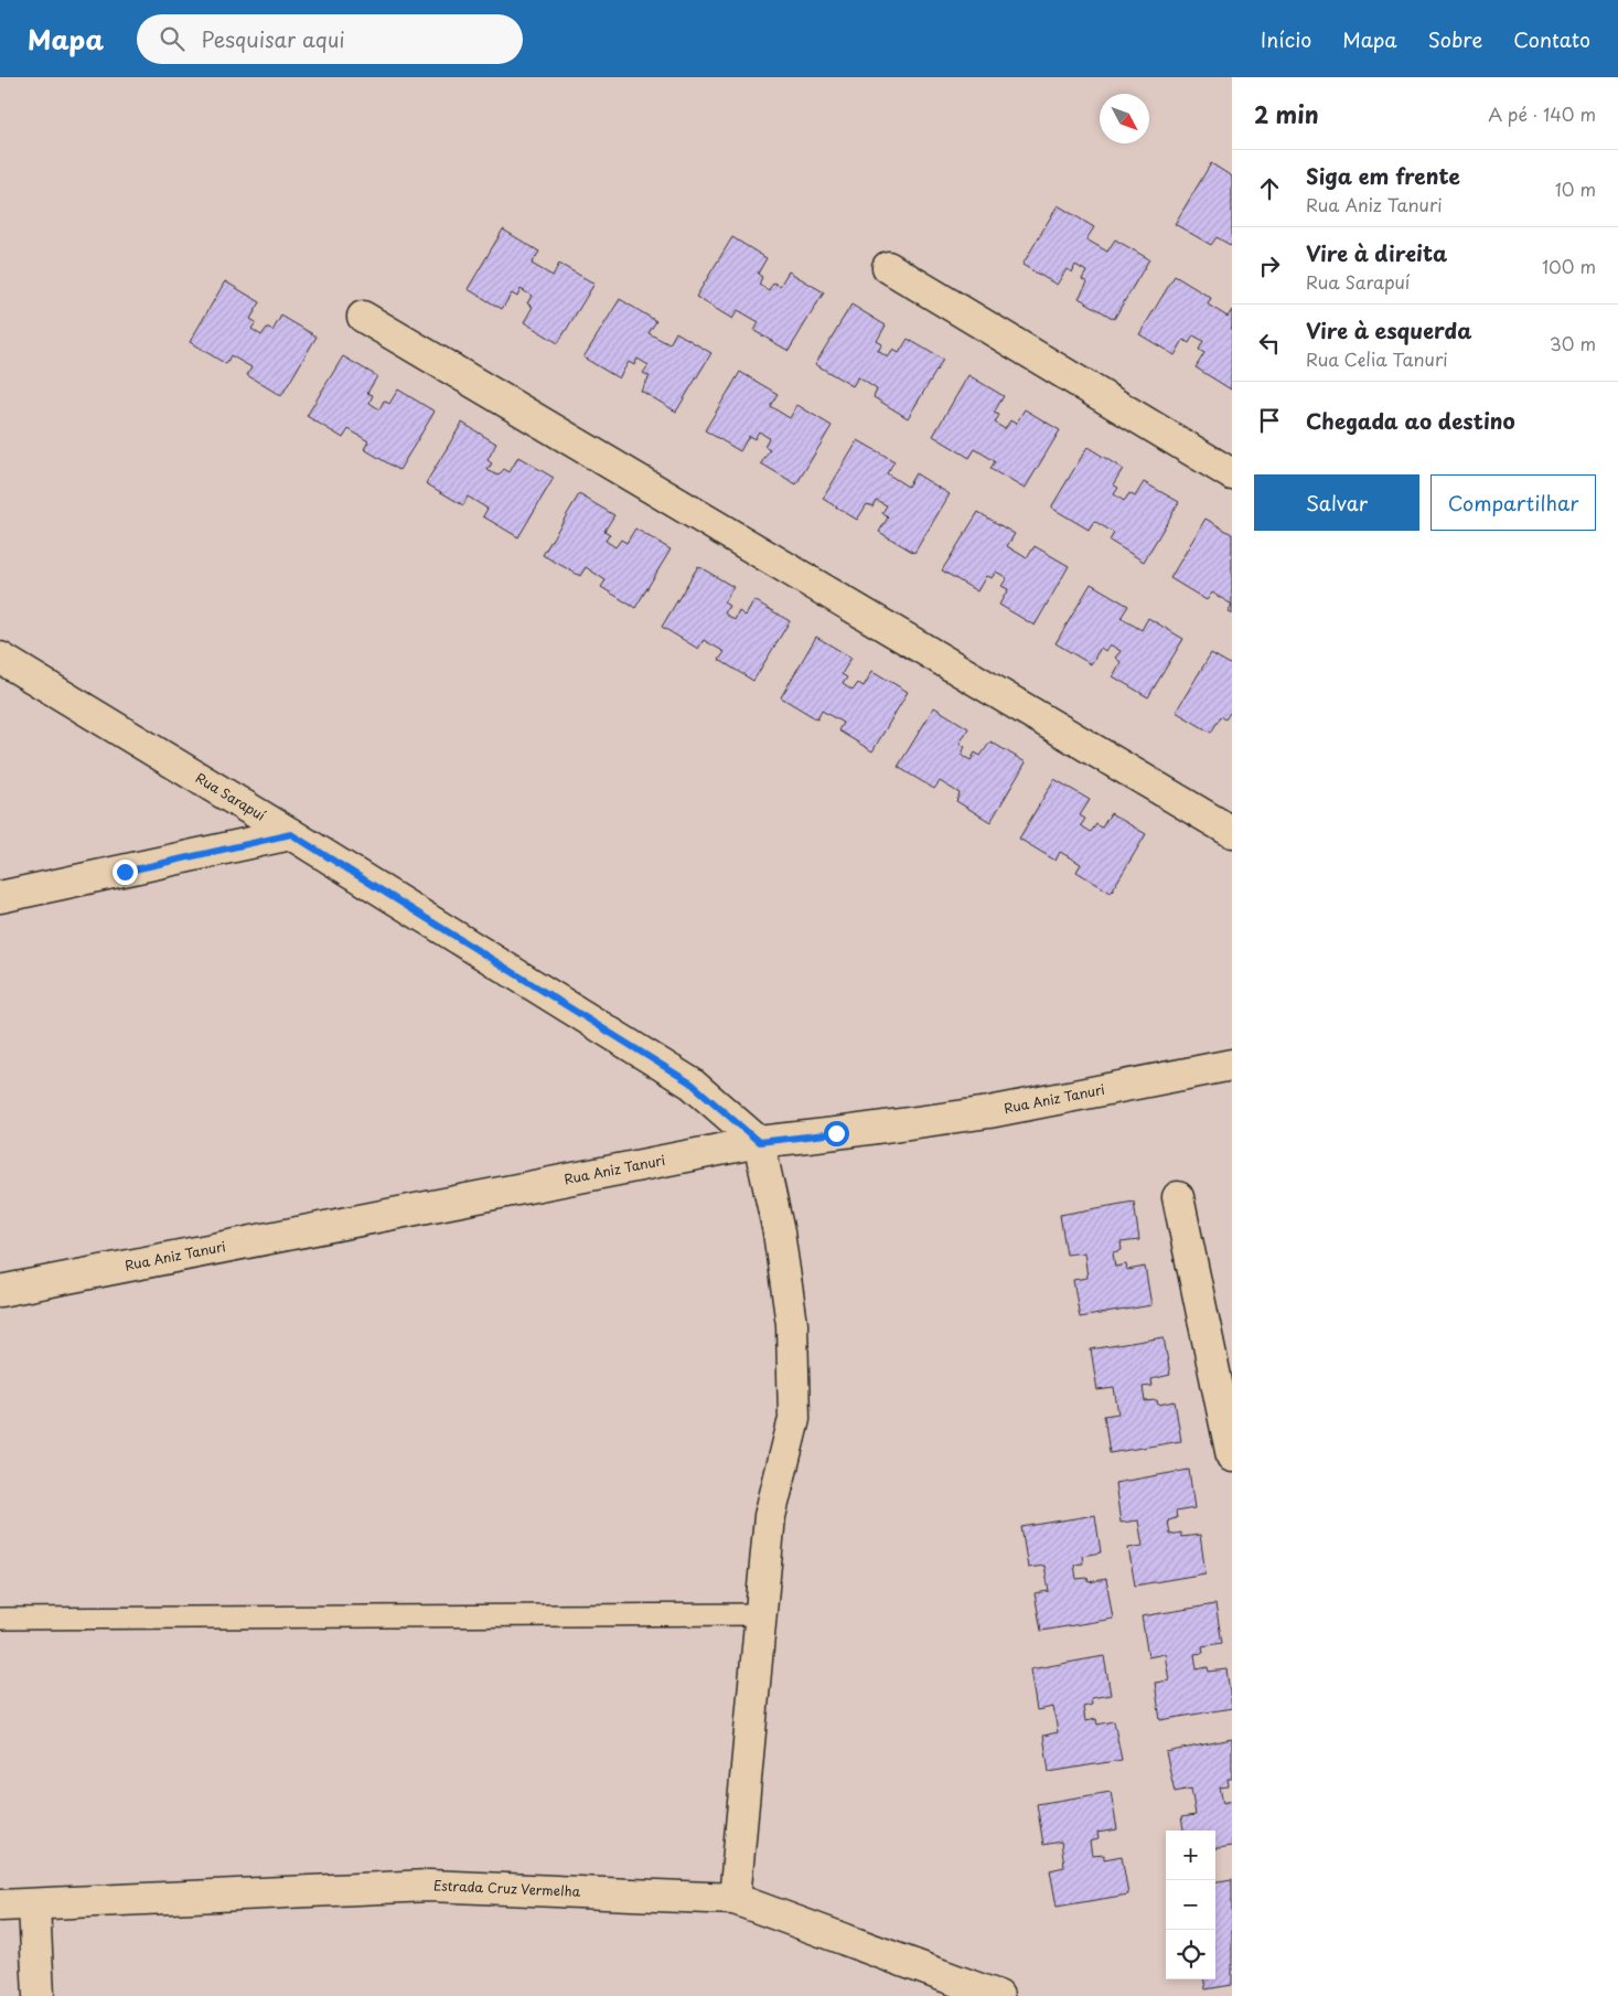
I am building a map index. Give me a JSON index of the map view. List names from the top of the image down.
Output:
{
  "streets": {
    "street": ["Rua Sarapuí", "Rua Aniz Tanuri", "Estrada Cruz Vermelha"]
  },
  "crossings": [
    ["Rua Sarapuí", "Rua Aniz Tanuri"]
  ],
  "north": "bottom right",
  "page": {
    "header": "Mapa",
    "search": "Pesquisar aqui",
    "nav": [
      "Início",
      "Mapa",
      "Sobre",
      "Contato"
    ],
    "heading": ["2 min", "A pé · 140 m"],
    "list": [
      ["Siga em frente", "Rua Aniz Tanuri", "10 m"],
      ["Vire à direita", "Rua Sarapuí", "100 m"],
      ["Vire à esquerda", "Rua Celia Tanuri", "30 m"],
      "Chegada ao destino"
    ],
    "buttons": ["Salvar", "Compartilhar"],
    "map_buttons": ["+", "−"]
  }
}
